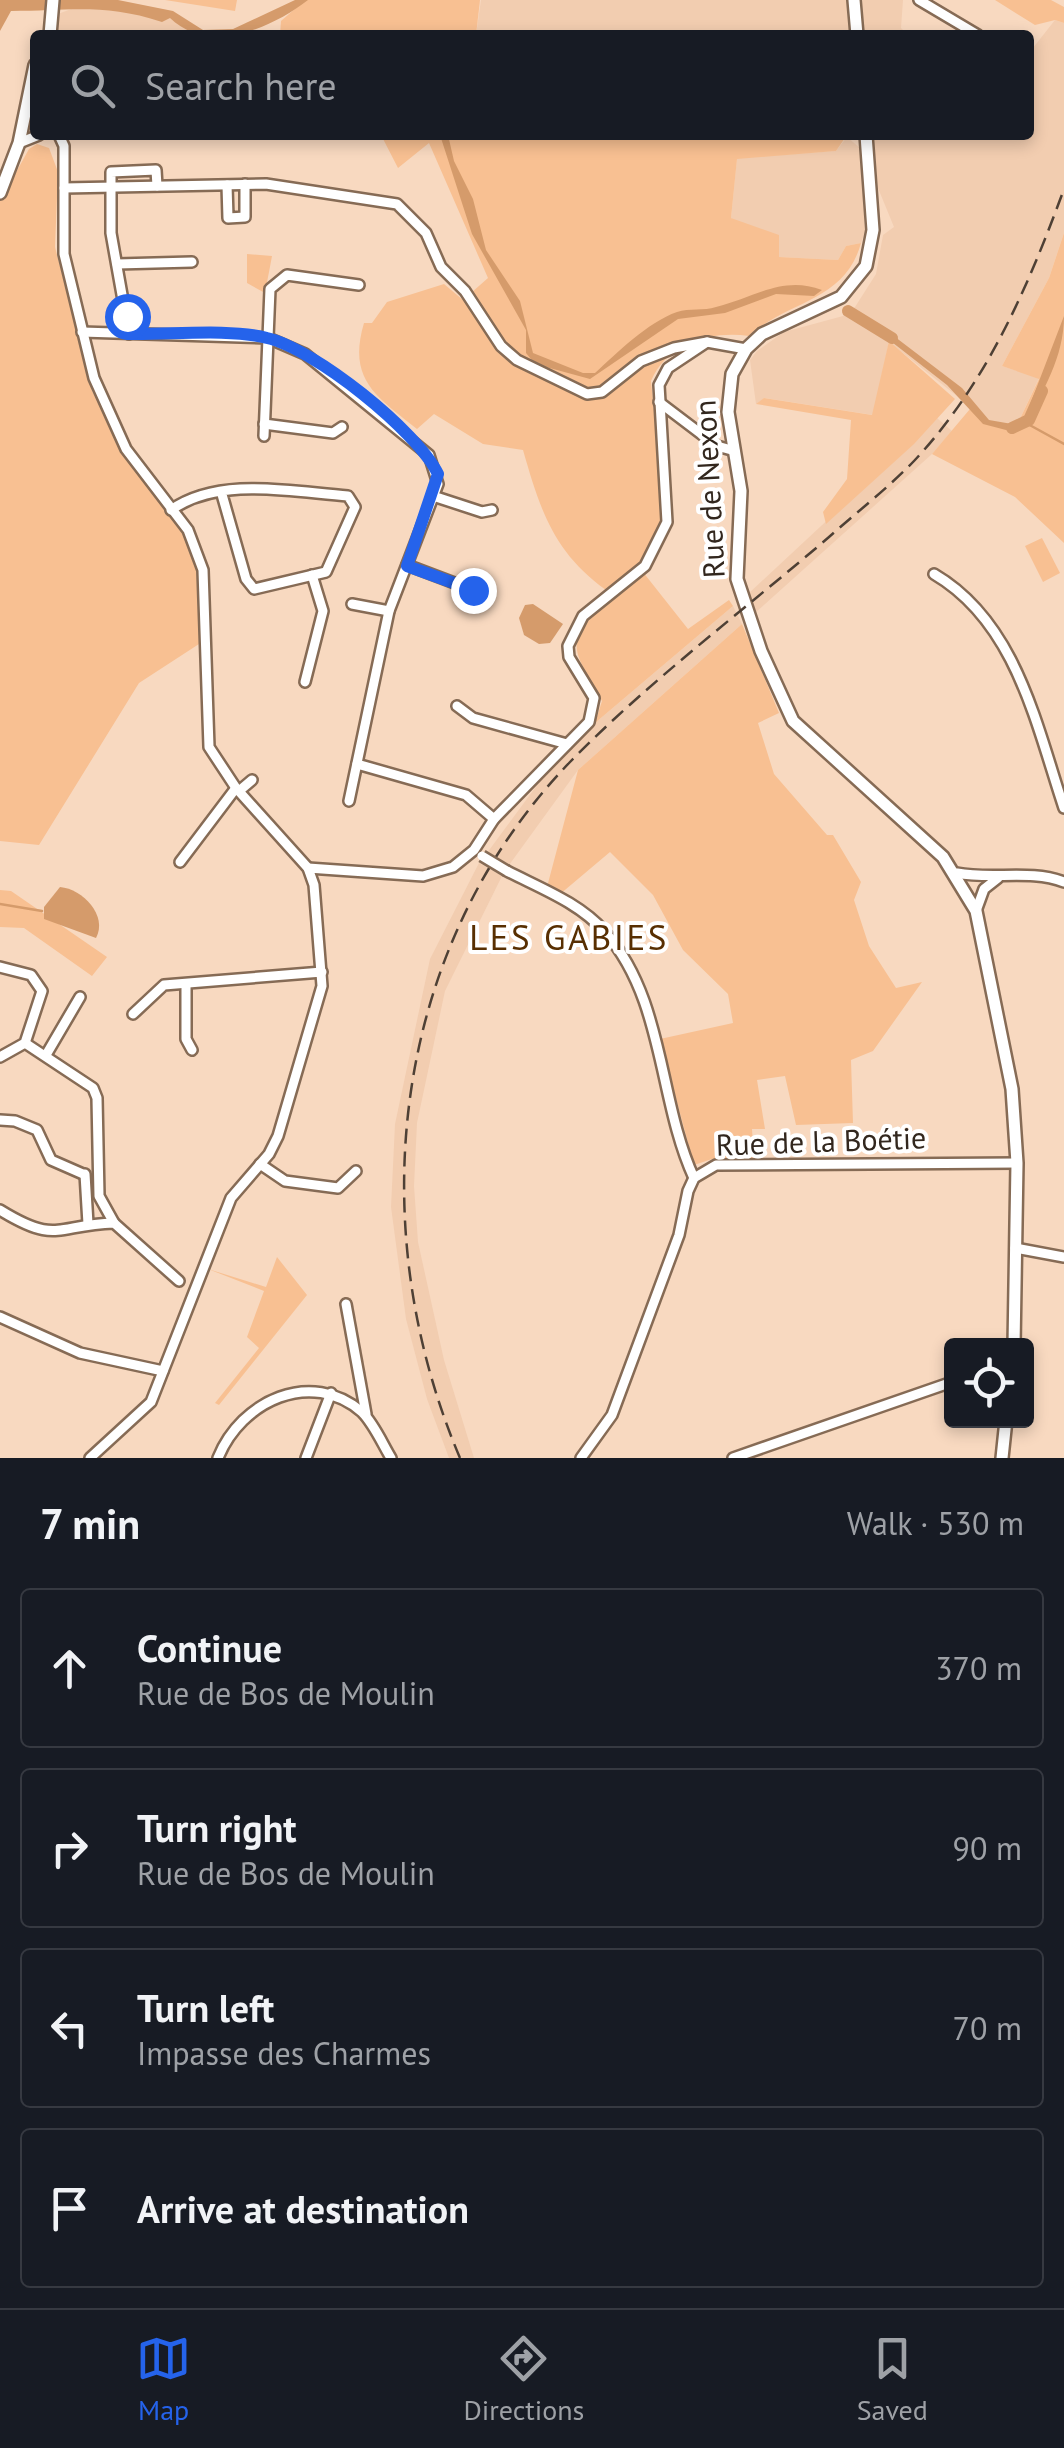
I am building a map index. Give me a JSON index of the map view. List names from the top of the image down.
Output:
{
  "streets": {
    "main road": ["Rue de Nexon"],
    "street": ["Rue de la Boétie"]
  },
  "crossings": [
    ["Rue de Nexon", "Rue de la Boétie"]
  ],
  "districts": ["LES GABIES"],
  "page": {
    "search": "Search here",
    "heading": ["7 min", "Walk · 530 m"],
    "list": [
      ["Continue", "Rue de Bos de Moulin", "370 m"],
      ["Turn right", "Rue de Bos de Moulin", "90 m"],
      ["Turn left", "Impasse des Charmes", "70 m"],
      "Arrive at destination"
    ],
    "nav": ["Map", "Directions", "Saved"]
  }
}
